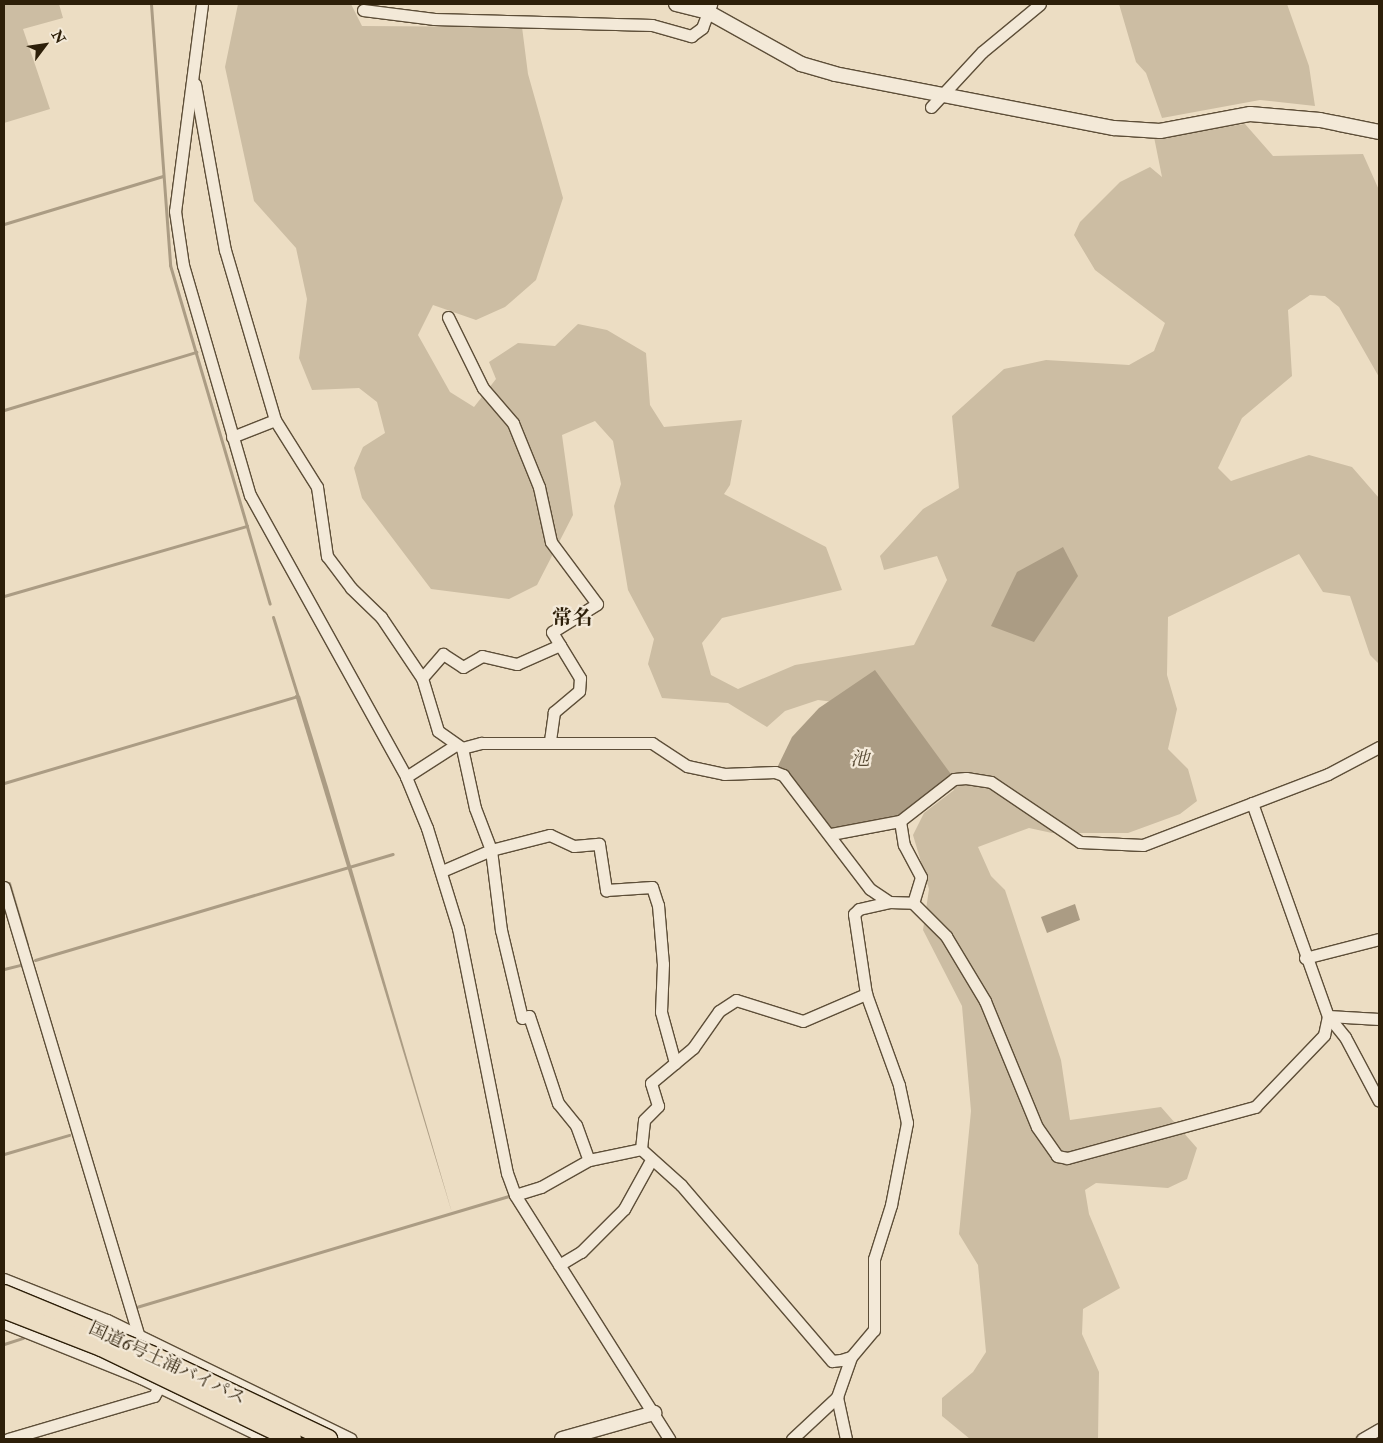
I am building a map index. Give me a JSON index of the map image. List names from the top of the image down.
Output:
{
  "streets": {
    "highway": ["国道6号土浦バイパス"]
  },
  "districts": ["常名"],
  "water": ["池"],
  "north": "top right"
}
